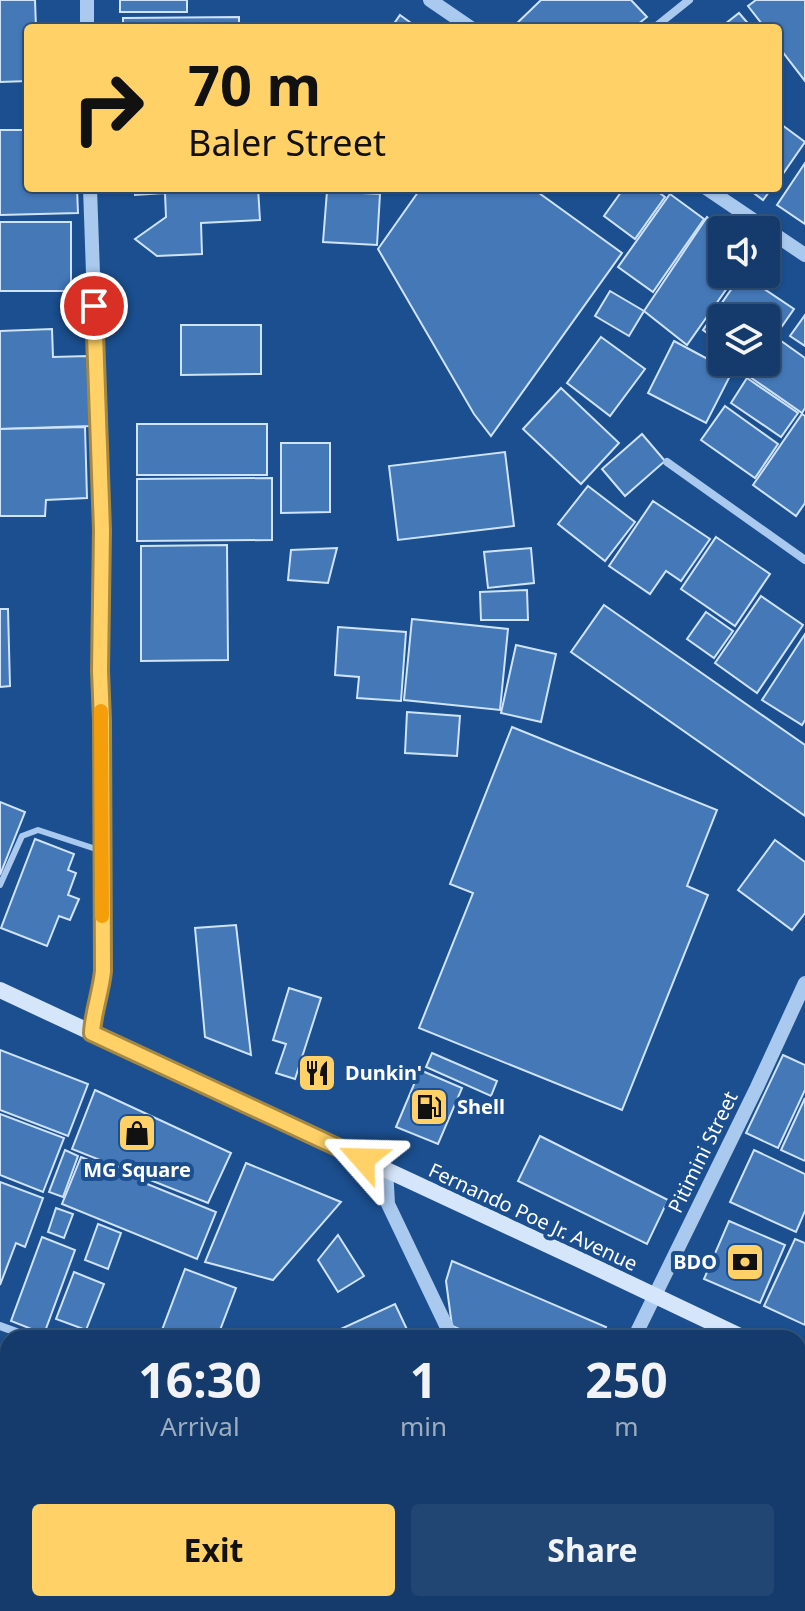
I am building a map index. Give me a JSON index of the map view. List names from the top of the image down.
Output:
{
  "streets": {
    "main road": ["Fernando Poe Jr. Avenue"],
    "street": ["Pitimini Street"]
  },
  "crossings": [
    ["Pitimini Street", "Fernando Poe Jr. Avenue"]
  ],
  "places": {
    "restaurant": ["Dunkin'"],
    "fuel station": ["Shell"],
    "shop": ["MG Square"],
    "bank": ["BDO"]
  },
  "page": {
    "turn": ["70 m", "Baler Street"],
    "eta": [
      "16:30",
      "Arrival",
      "1",
      "min",
      "250",
      "m"
    ],
    "buttons": ["Exit", "Share"]
  }
}
